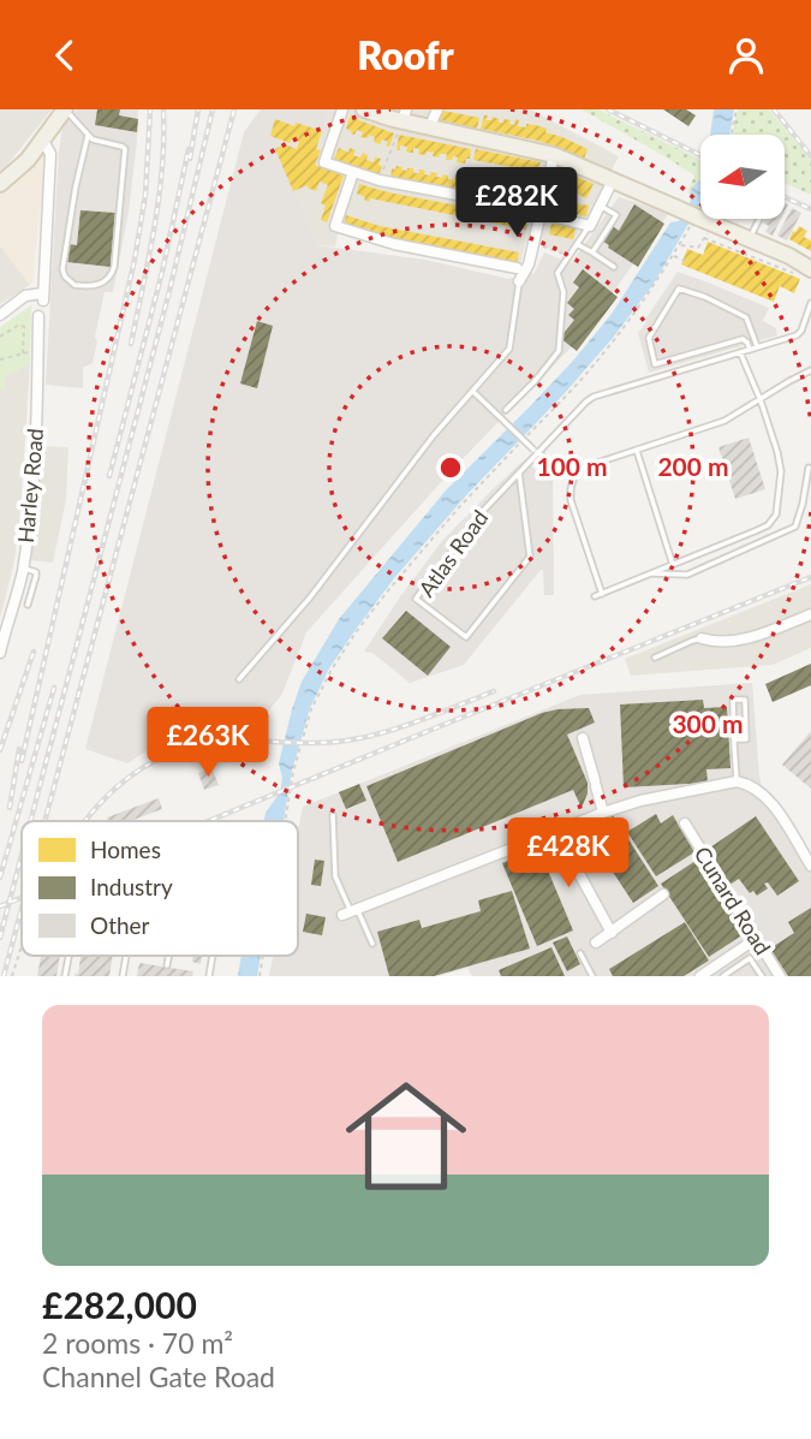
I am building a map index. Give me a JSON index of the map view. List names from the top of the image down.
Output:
{
  "streets": {
    "street": ["Harley Road", "Cunard Road"],
    "lane": ["Atlas Road"]
  },
  "legend": ["Homes", "Industry", "Other"],
  "north": "left",
  "page": {
    "header": "Roofr",
    "price": ["£282K", "£263K", "£428K"],
    "list": [
      {
        "name": "£282,000",
        "note": "2 rooms · 70 m² · Channel Gate Road"
      }
    ]
  },
  "rings": ["100 m", "200 m", "300 m"]
}
